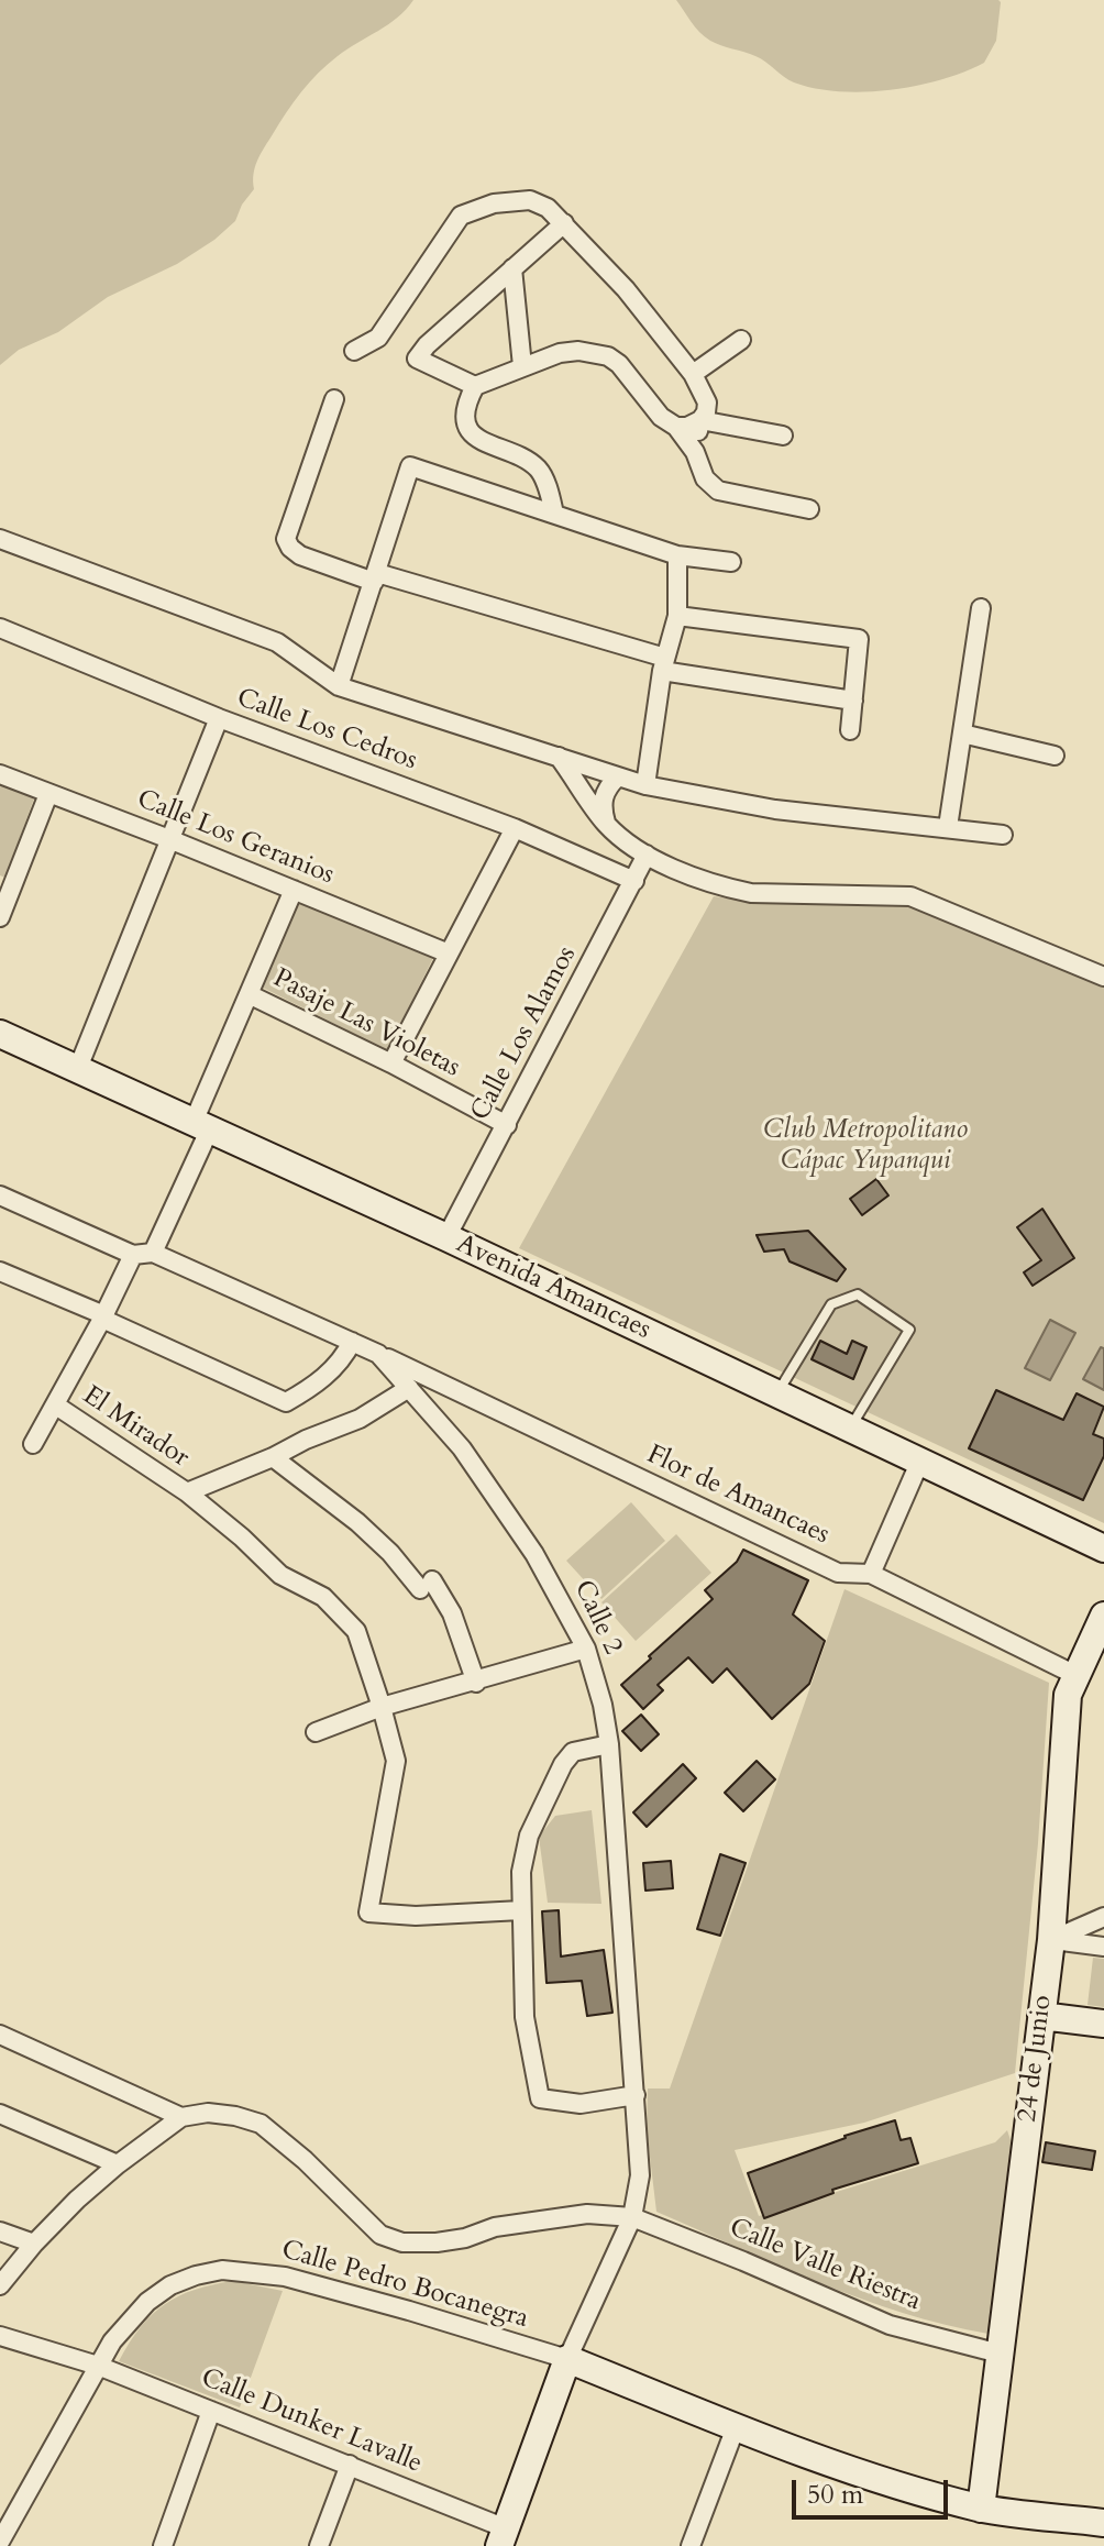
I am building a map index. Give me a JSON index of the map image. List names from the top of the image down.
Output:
{
  "streets": {
    "street": [
      "Calle Los Cedros",
      "Calle Los Geranios",
      "Pasaje Las Violetas",
      "Calle Los Alamos",
      "Avenida Amancaes",
      "El Mirador",
      "Flor de Amancaes",
      "Calle 2",
      "24 de Junio",
      "Calle Valle Riestra",
      "Calle Pedro Bocanegra",
      "Calle Dunker Lavalle"
    ]
  },
  "crossings": [
    ["Calle Los Cedros", "Calle Los Alamos"],
    ["Pasaje Las Violetas", "Calle Los Alamos"],
    ["Calle Los Alamos", "Avenida Amancaes"],
    ["Flor de Amancaes", "Calle 2"],
    ["Flor de Amancaes", "24 de Junio"],
    ["Calle 2", "Calle Valle Riestra"],
    ["Calle 2", "Calle Pedro Bocanegra"],
    ["24 de Junio", "Calle Valle Riestra"],
    ["Calle Pedro Bocanegra", "Calle Dunker Lavalle"]
  ],
  "parks": ["Club Metropolitano Cápac Yupanqui"],
  "scale_bar": "50 m"
}
